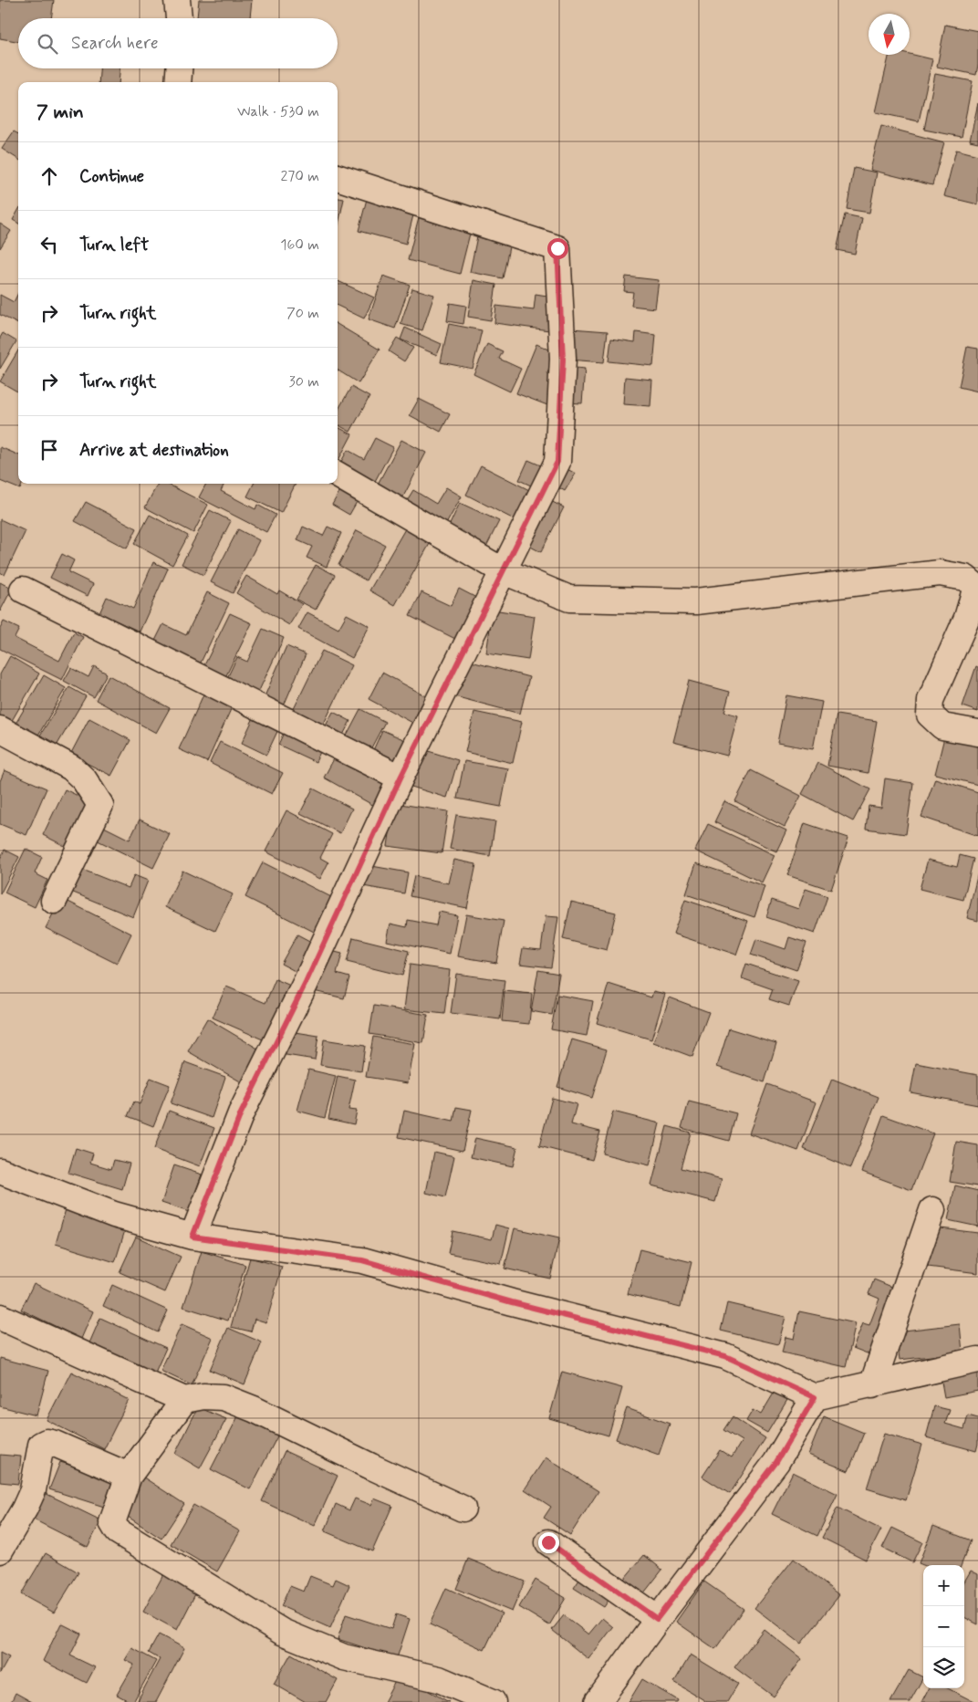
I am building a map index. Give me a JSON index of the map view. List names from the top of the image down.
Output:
{
  "north": "bottom",
  "page": {
    "search": "Search here",
    "heading": ["7 min", "Walk · 530 m"],
    "list": [
      ["Continue", "270 m"],
      ["Turn left", "160 m"],
      ["Turn right", "70 m"],
      ["Turn right", "30 m"],
      "Arrive at destination"
    ],
    "map_buttons": ["+", "−"]
  }
}
